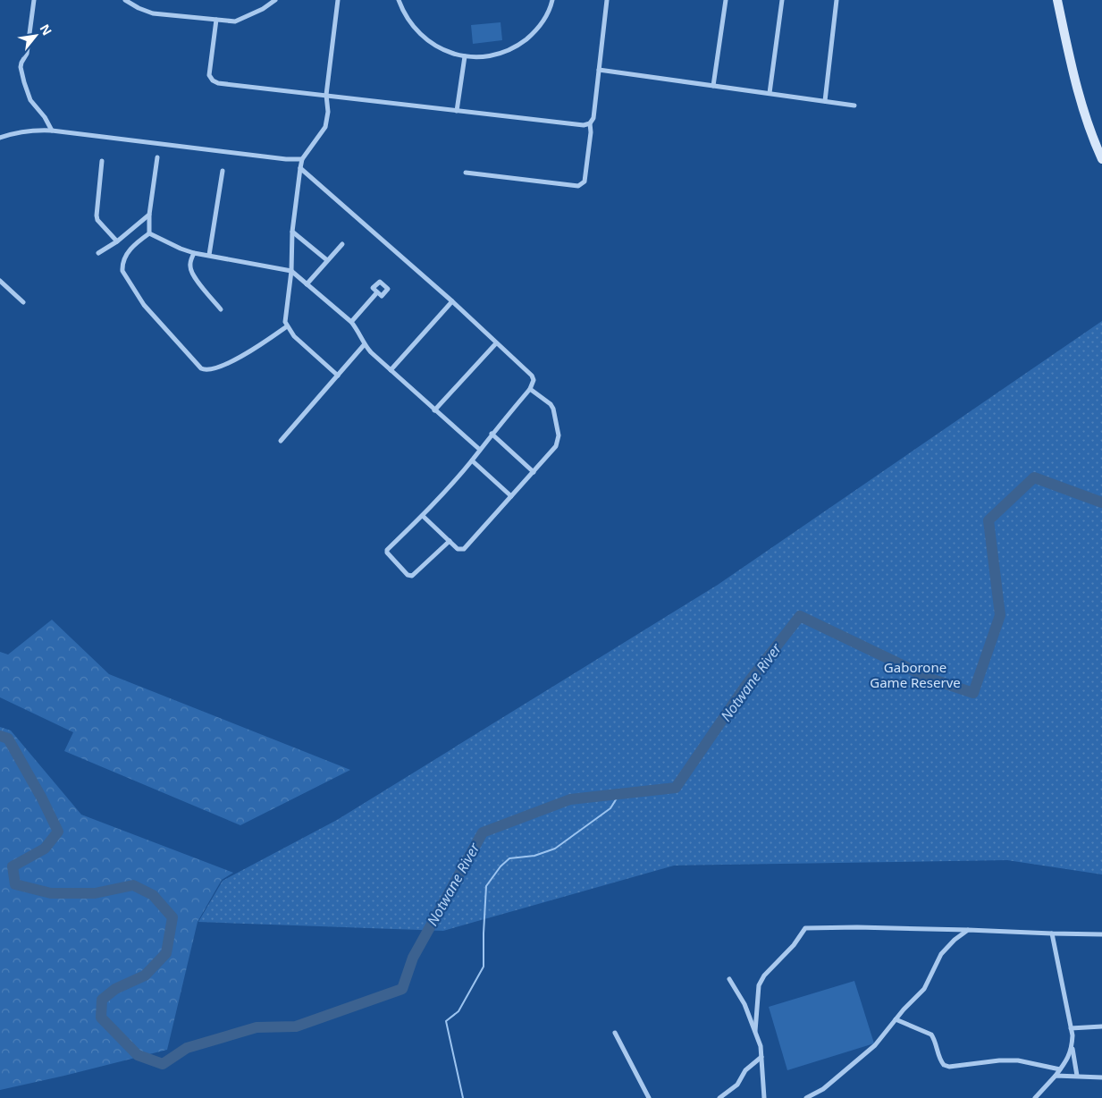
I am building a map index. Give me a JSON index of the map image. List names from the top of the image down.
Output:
{
  "water": ["Notwane River"],
  "parks": ["Gaborone Game Reserve"],
  "north": "top right"
}
